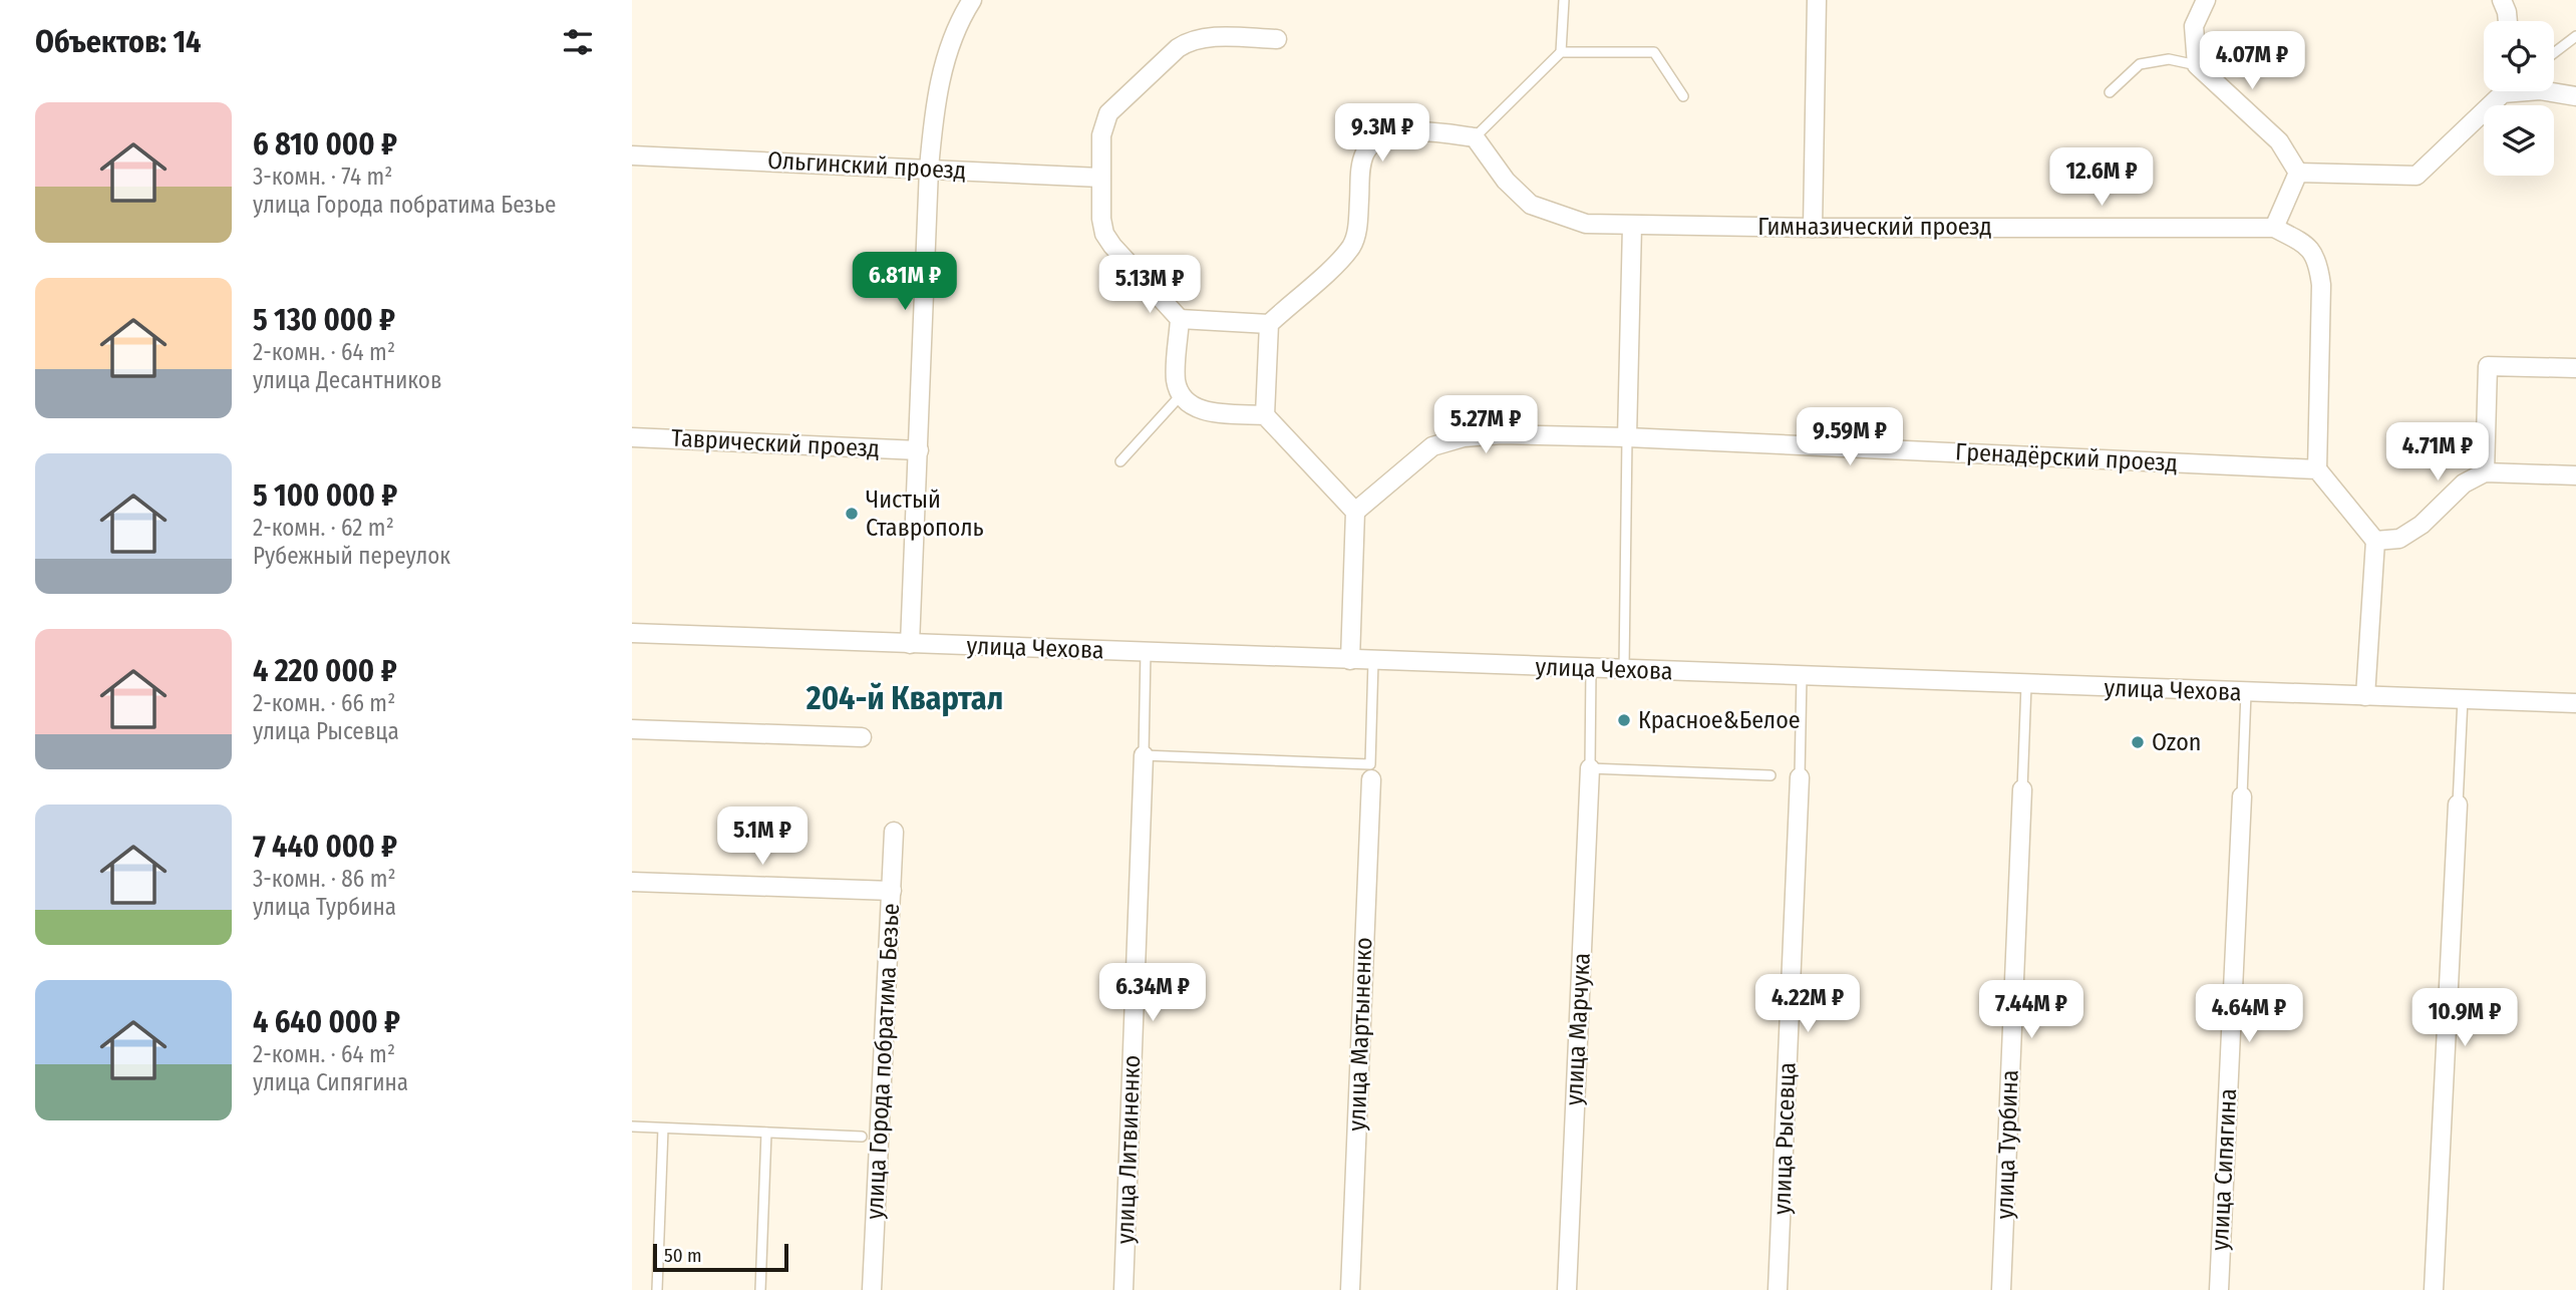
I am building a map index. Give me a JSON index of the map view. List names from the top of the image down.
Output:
{
  "streets": {
    "street": [
      "Ольгинский проезд",
      "Гимназический проезд",
      "Таврический проезд",
      "Гренадёрский проезд",
      "улица Чехова",
      "улица Марчука",
      "улица Мартыненко",
      "улица Города побратима Безье",
      "улица Рысевца",
      "улица Турбина",
      "улица Литвиненко",
      "улица Сипягина"
    ]
  },
  "crossings": [
    ["Гимназический проезд", "Гренадёрский проезд"]
  ],
  "districts": ["204-й Квартал"],
  "places": ["Чистый Ставрополь", "Красное&Белое", "Ozon"],
  "scale_bar": "50 m",
  "page": {
    "heading": "Объектов: 14",
    "price": [
      "4.07M ₽",
      "9.3M ₽",
      "12.6M ₽",
      "6.81M ₽",
      "5.13M ₽",
      "5.27M ₽",
      "9.59M ₽",
      "4.71M ₽",
      "5.1M ₽",
      "6.34M ₽",
      "4.22M ₽",
      "7.44M ₽",
      "4.64M ₽",
      "10.9M ₽"
    ],
    "list": [
      {
        "name": "6 810 000 ₽",
        "note": "3-комн. · 74 m² · улица Города побратима Безье"
      },
      {
        "name": "5 130 000 ₽",
        "note": "2-комн. · 64 m² · улица Десантников"
      },
      {
        "name": "5 100 000 ₽",
        "note": "2-комн. · 62 m² · Рубежный переулок"
      },
      {
        "name": "4 220 000 ₽",
        "note": "2-комн. · 66 m² · улица Рысевца"
      },
      {
        "name": "7 440 000 ₽",
        "note": "3-комн. · 86 m² · улица Турбина"
      },
      {
        "name": "4 640 000 ₽",
        "note": "2-комн. · 64 m² · улица Сипягина"
      }
    ],
    "scale": "50 m"
  }
}
